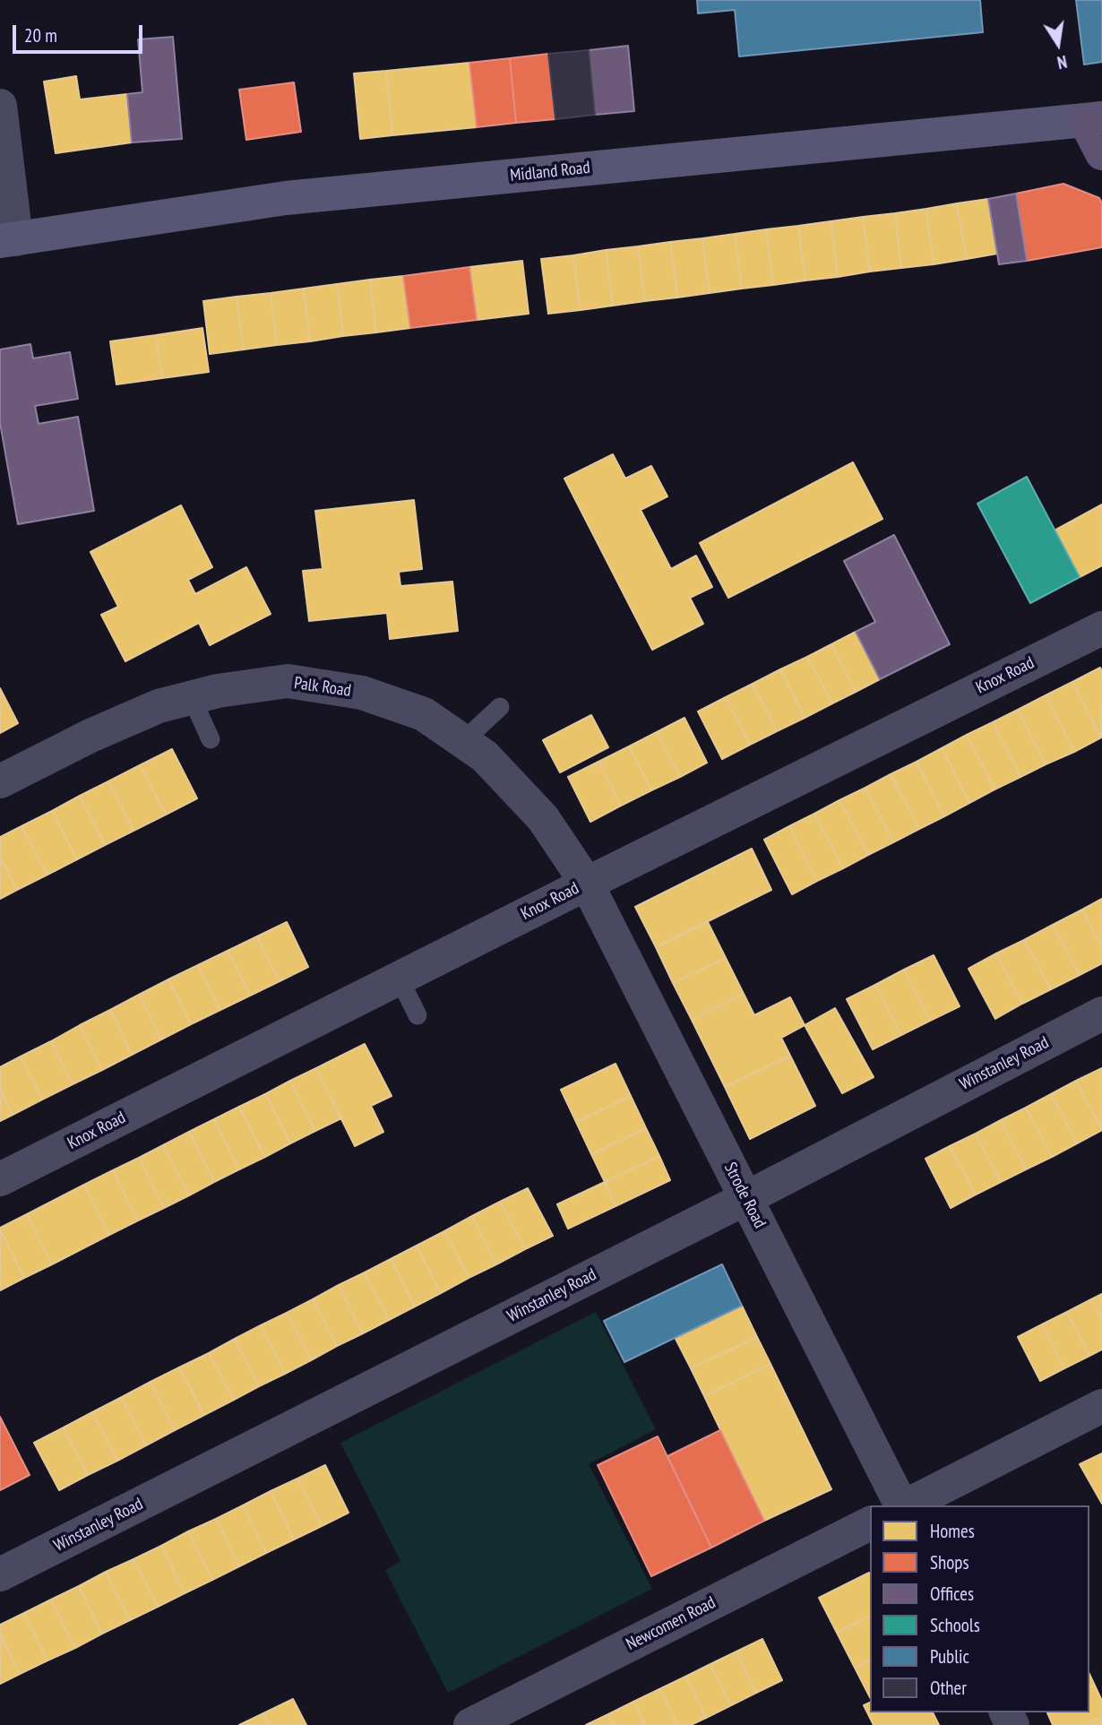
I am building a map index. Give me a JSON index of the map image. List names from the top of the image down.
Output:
{
  "streets": {
    "main road": ["Midland Road"],
    "street": [
      "Knox Road",
      "Palk Road",
      "Winstanley Road",
      "Strode Road",
      "Newcomen Road"
    ]
  },
  "crossings": [
    ["Knox Road", "Palk Road"],
    ["Knox Road", "Strode Road"],
    ["Palk Road", "Strode Road"],
    ["Winstanley Road", "Strode Road"]
  ],
  "legend": [
    "Homes",
    "Shops",
    "Offices",
    "Schools",
    "Public",
    "Other"
  ],
  "scale_bar": "20 m",
  "north": "bottom"
}
